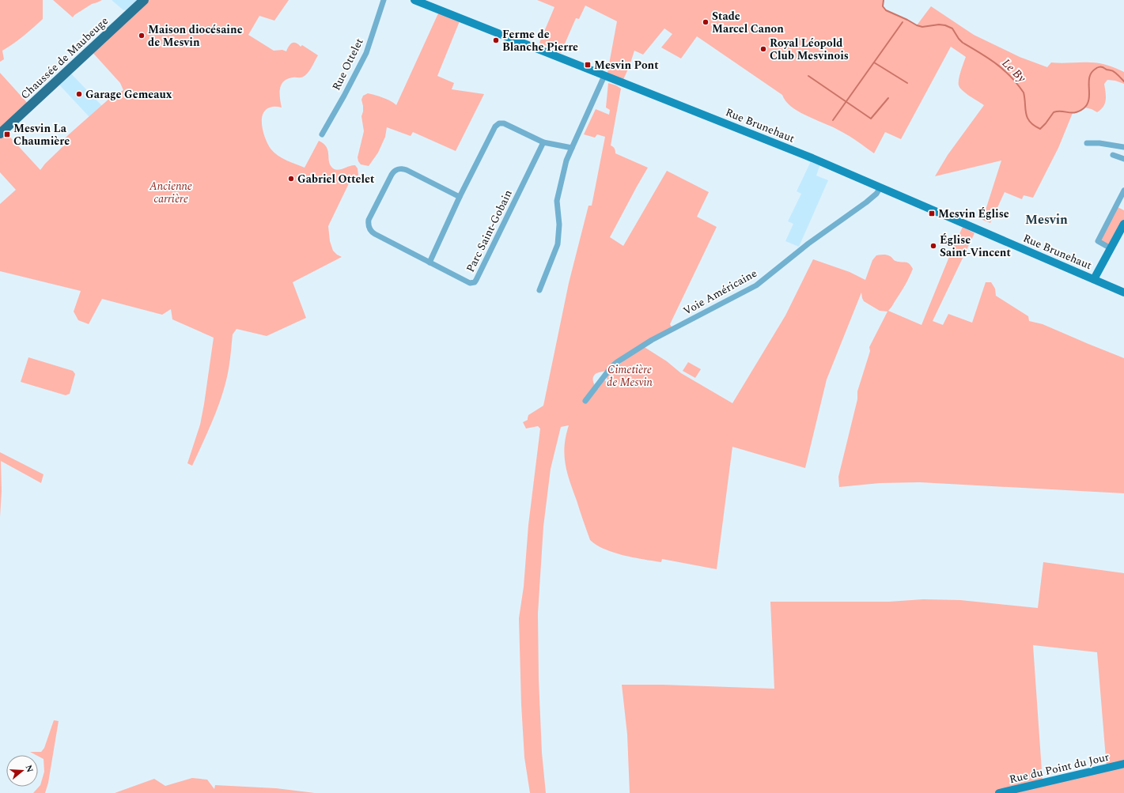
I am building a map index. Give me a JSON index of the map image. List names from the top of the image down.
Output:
{
  "streets": {
    "main road": ["Chaussée de Maubeuge"],
    "street": [
      "Rue Ottelet",
      "Rue Brunehaut",
      "Parc Saint-Gobain",
      "Voie Américaine",
      "Rue du Point du Jour"
    ]
  },
  "crossings": [
    ["Rue Brunehaut", "Voie Américaine"]
  ],
  "districts": ["Mesvin"],
  "water": ["Le By"],
  "parks": ["Ancienne carrière", "Cimetière de Mesvin"],
  "places": {
    "other": [
      "Stade Marcel Canon",
      "Maison diocésaine de Mesvin",
      "Ferme de Blanche Pierre",
      "Royal Léopold Club Mesvinois",
      "Garage Gemeaux",
      "Gabriel Ottelet",
      "Église Saint-Vincent"
    ],
    "transit": ["Mesvin Pont", "Mesvin La Chaumière", "Mesvin Église"]
  },
  "north": "right"
}
